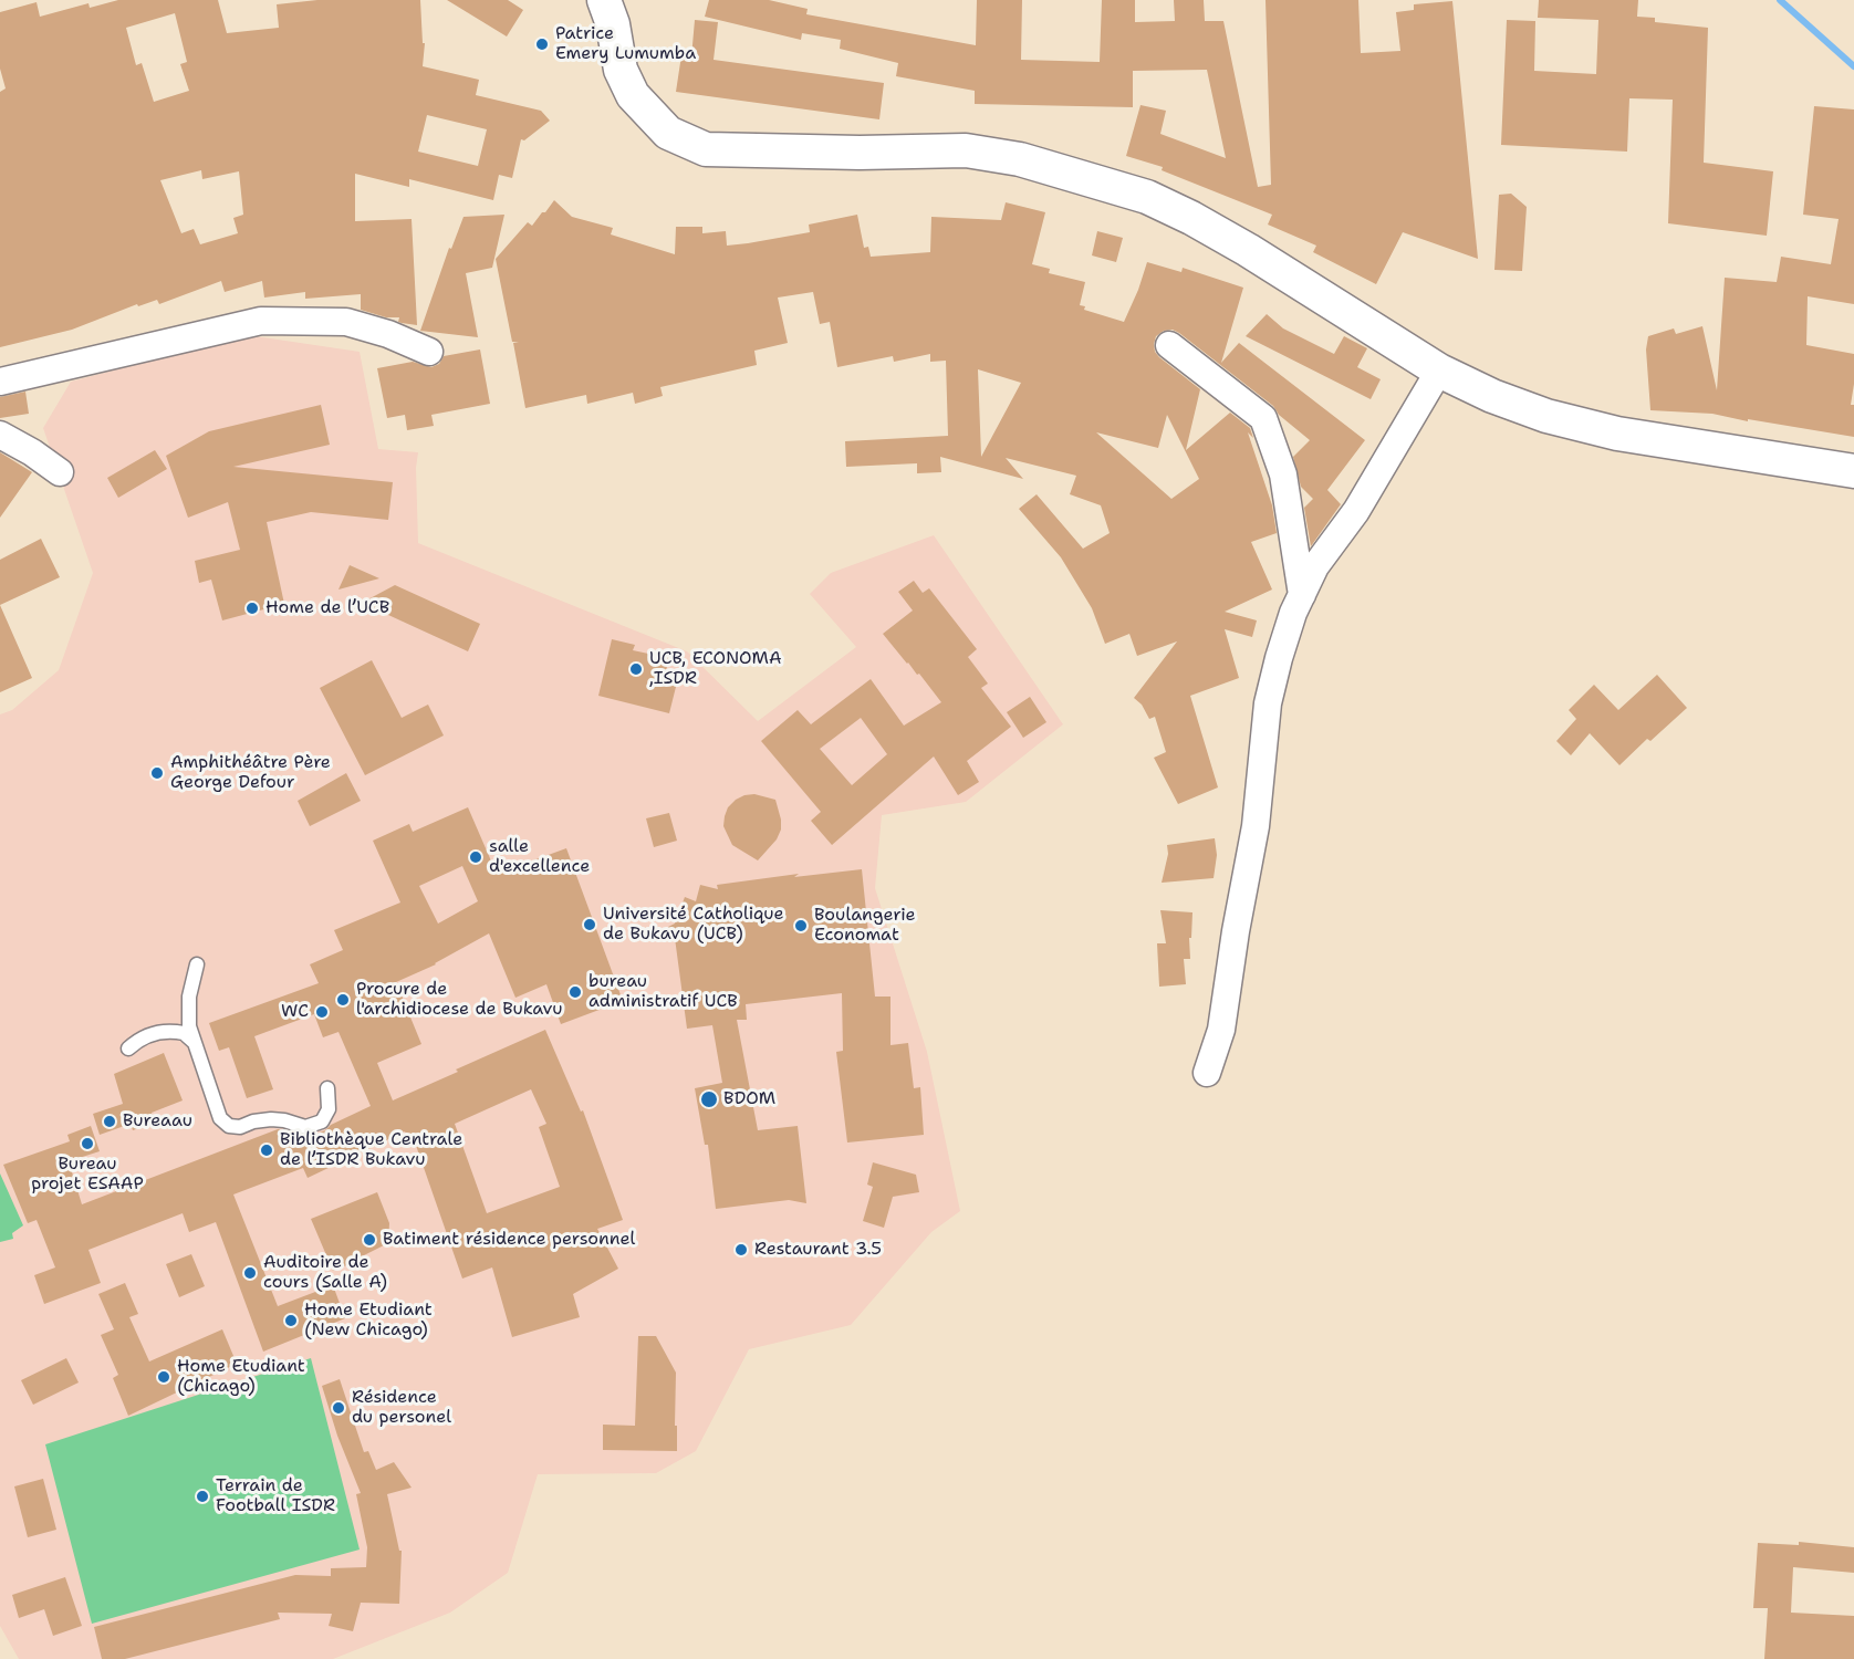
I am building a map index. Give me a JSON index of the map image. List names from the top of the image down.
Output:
{
  "places": [
    "Patrice Emery Lumumba",
    "Home de l’UCB",
    "UCB, ECONOMA ,ISDR",
    "Amphithéâtre Père George Defour",
    "salle d'excellence",
    "Université Catholique de Bukavu (UCB)",
    "Boulangerie Economat",
    "bureau administratif UCB",
    "Procure de l'archidiocese de Bukavu",
    "WC",
    "BDOM",
    "Bureaau",
    "Bureau projet ESAAP",
    "Bibliothèque Centrale de l’ISDR Bukavu",
    "Batiment résidence personnel",
    "Restaurant 3.5",
    "Auditoire de cours (Salle A)",
    "Home Etudiant (New Chicago)",
    "Home Etudiant (Chicago)",
    "Résidence du personel",
    "Terrain de Football ISDR"
  ]
}
